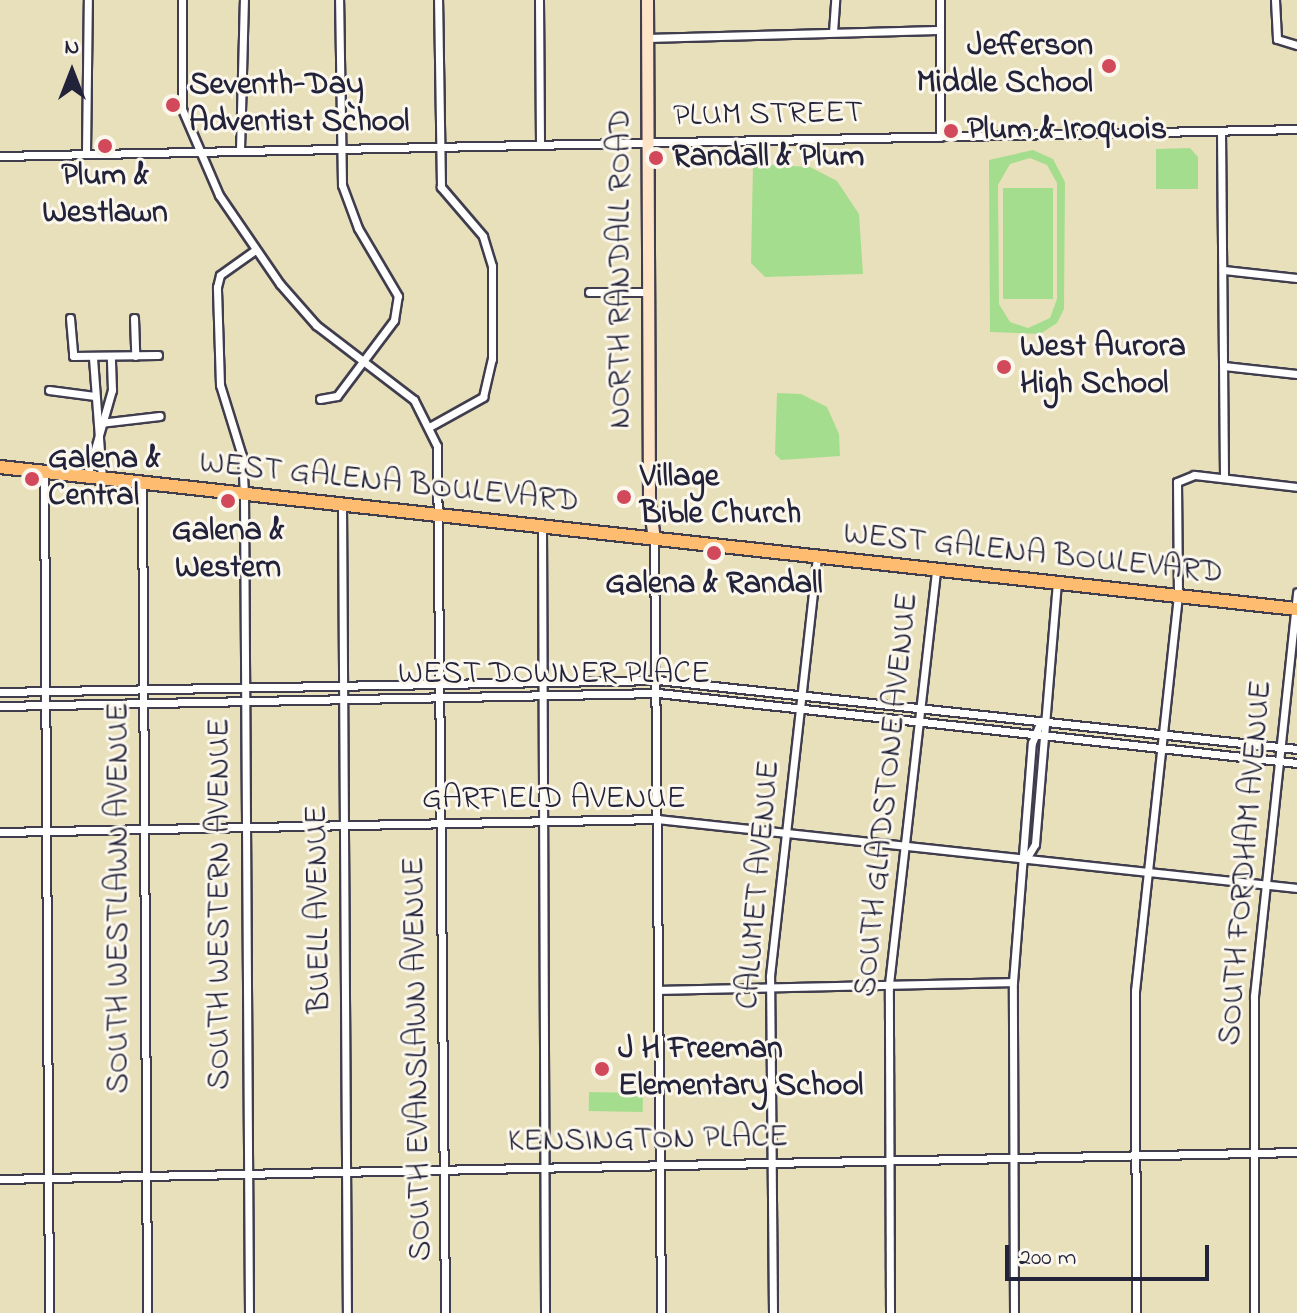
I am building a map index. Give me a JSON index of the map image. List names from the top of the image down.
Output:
{
  "streets": {
    "main road": ["NORTH RANDALL ROAD", "WEST GALENA BOULEVARD"],
    "street": [
      "PLUM STREET",
      "WEST DOWNER PLACE",
      "SOUTH GLADSTONE AVENUE",
      "GARFIELD AVENUE",
      "SOUTH FORDHAM AVENUE",
      "CALUMET AVENUE",
      "SOUTH WESTLAWN AVENUE",
      "SOUTH WESTERN AVENUE",
      "BUELL AVENUE",
      "SOUTH EVANSLAWN AVENUE",
      "KENSINGTON PLACE"
    ]
  },
  "crossings": [
    ["PLUM STREET", "NORTH RANDALL ROAD"],
    ["NORTH RANDALL ROAD", "WEST GALENA BOULEVARD"],
    ["WEST GALENA BOULEVARD", "SOUTH GLADSTONE AVENUE"],
    ["WEST GALENA BOULEVARD", "SOUTH FORDHAM AVENUE"],
    ["WEST GALENA BOULEVARD", "CALUMET AVENUE"],
    ["WEST GALENA BOULEVARD", "SOUTH WESTLAWN AVENUE"],
    ["WEST GALENA BOULEVARD", "SOUTH WESTERN AVENUE"],
    ["WEST GALENA BOULEVARD", "BUELL AVENUE"],
    ["WEST GALENA BOULEVARD", "SOUTH EVANSLAWN AVENUE"],
    ["WEST DOWNER PLACE", "SOUTH GLADSTONE AVENUE"],
    ["WEST DOWNER PLACE", "SOUTH FORDHAM AVENUE"],
    ["WEST DOWNER PLACE", "CALUMET AVENUE"],
    ["WEST DOWNER PLACE", "SOUTH WESTLAWN AVENUE"],
    ["WEST DOWNER PLACE", "SOUTH WESTERN AVENUE"],
    ["WEST DOWNER PLACE", "BUELL AVENUE"],
    ["WEST DOWNER PLACE", "SOUTH EVANSLAWN AVENUE"],
    ["SOUTH GLADSTONE AVENUE", "GARFIELD AVENUE"],
    ["SOUTH GLADSTONE AVENUE", "KENSINGTON PLACE"],
    ["GARFIELD AVENUE", "SOUTH FORDHAM AVENUE"],
    ["GARFIELD AVENUE", "CALUMET AVENUE"],
    ["GARFIELD AVENUE", "SOUTH WESTLAWN AVENUE"],
    ["GARFIELD AVENUE", "SOUTH WESTERN AVENUE"],
    ["GARFIELD AVENUE", "BUELL AVENUE"],
    ["GARFIELD AVENUE", "SOUTH EVANSLAWN AVENUE"],
    ["SOUTH FORDHAM AVENUE", "KENSINGTON PLACE"],
    ["CALUMET AVENUE", "KENSINGTON PLACE"],
    ["SOUTH WESTLAWN AVENUE", "KENSINGTON PLACE"],
    ["SOUTH WESTERN AVENUE", "KENSINGTON PLACE"],
    ["BUELL AVENUE", "KENSINGTON PLACE"],
    ["SOUTH EVANSLAWN AVENUE", "KENSINGTON PLACE"]
  ],
  "places": [
    "Jefferson Middle School",
    "Seventh-Day Adventist School",
    "Plum & Iroquois",
    "Plum & Westlawn",
    "Randall & Plum",
    "West Aurora High School",
    "Galena & Central",
    "Village Bible Church",
    "Galena & Western",
    "Galena & Randall",
    "J H Freeman Elementary School"
  ],
  "scale_bar": "200 m",
  "north": "top"
}
